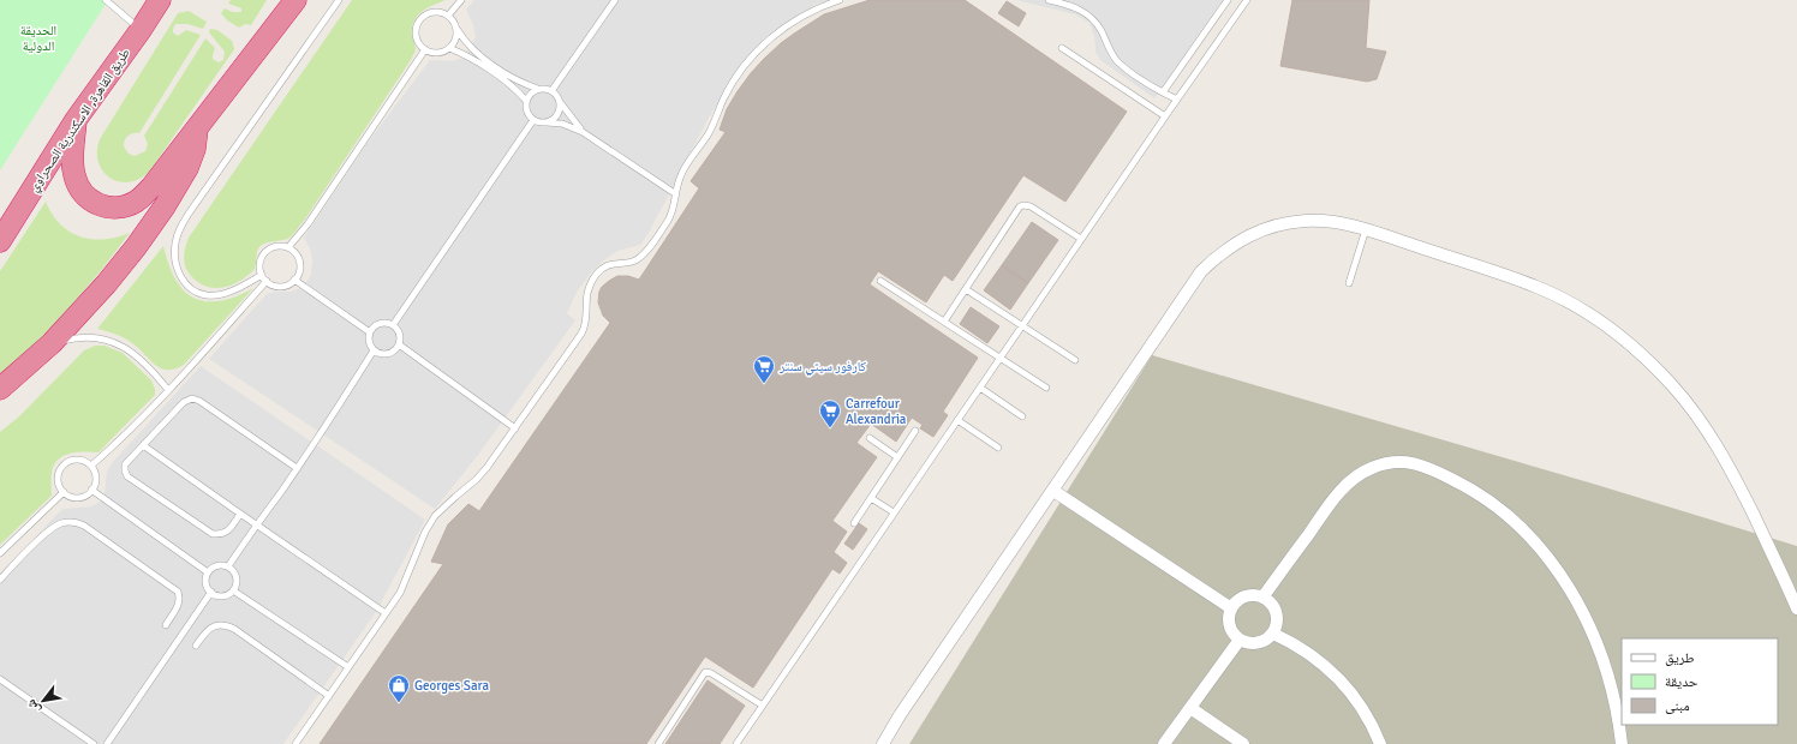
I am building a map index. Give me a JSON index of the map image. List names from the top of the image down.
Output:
{
  "streets": {
    "highway": ["طريق القاهرة, الاسكندرية الصحراوي"]
  },
  "parks": ["الحديقة الدولية"],
  "places": {
    "supermarket": ["كارفور سيتي سنتر", "Carrefour Alexandria"],
    "shop": ["Georges Sara"]
  },
  "legend": ["طريق", "حديقة", "مبنى"],
  "north": "bottom left"
}
